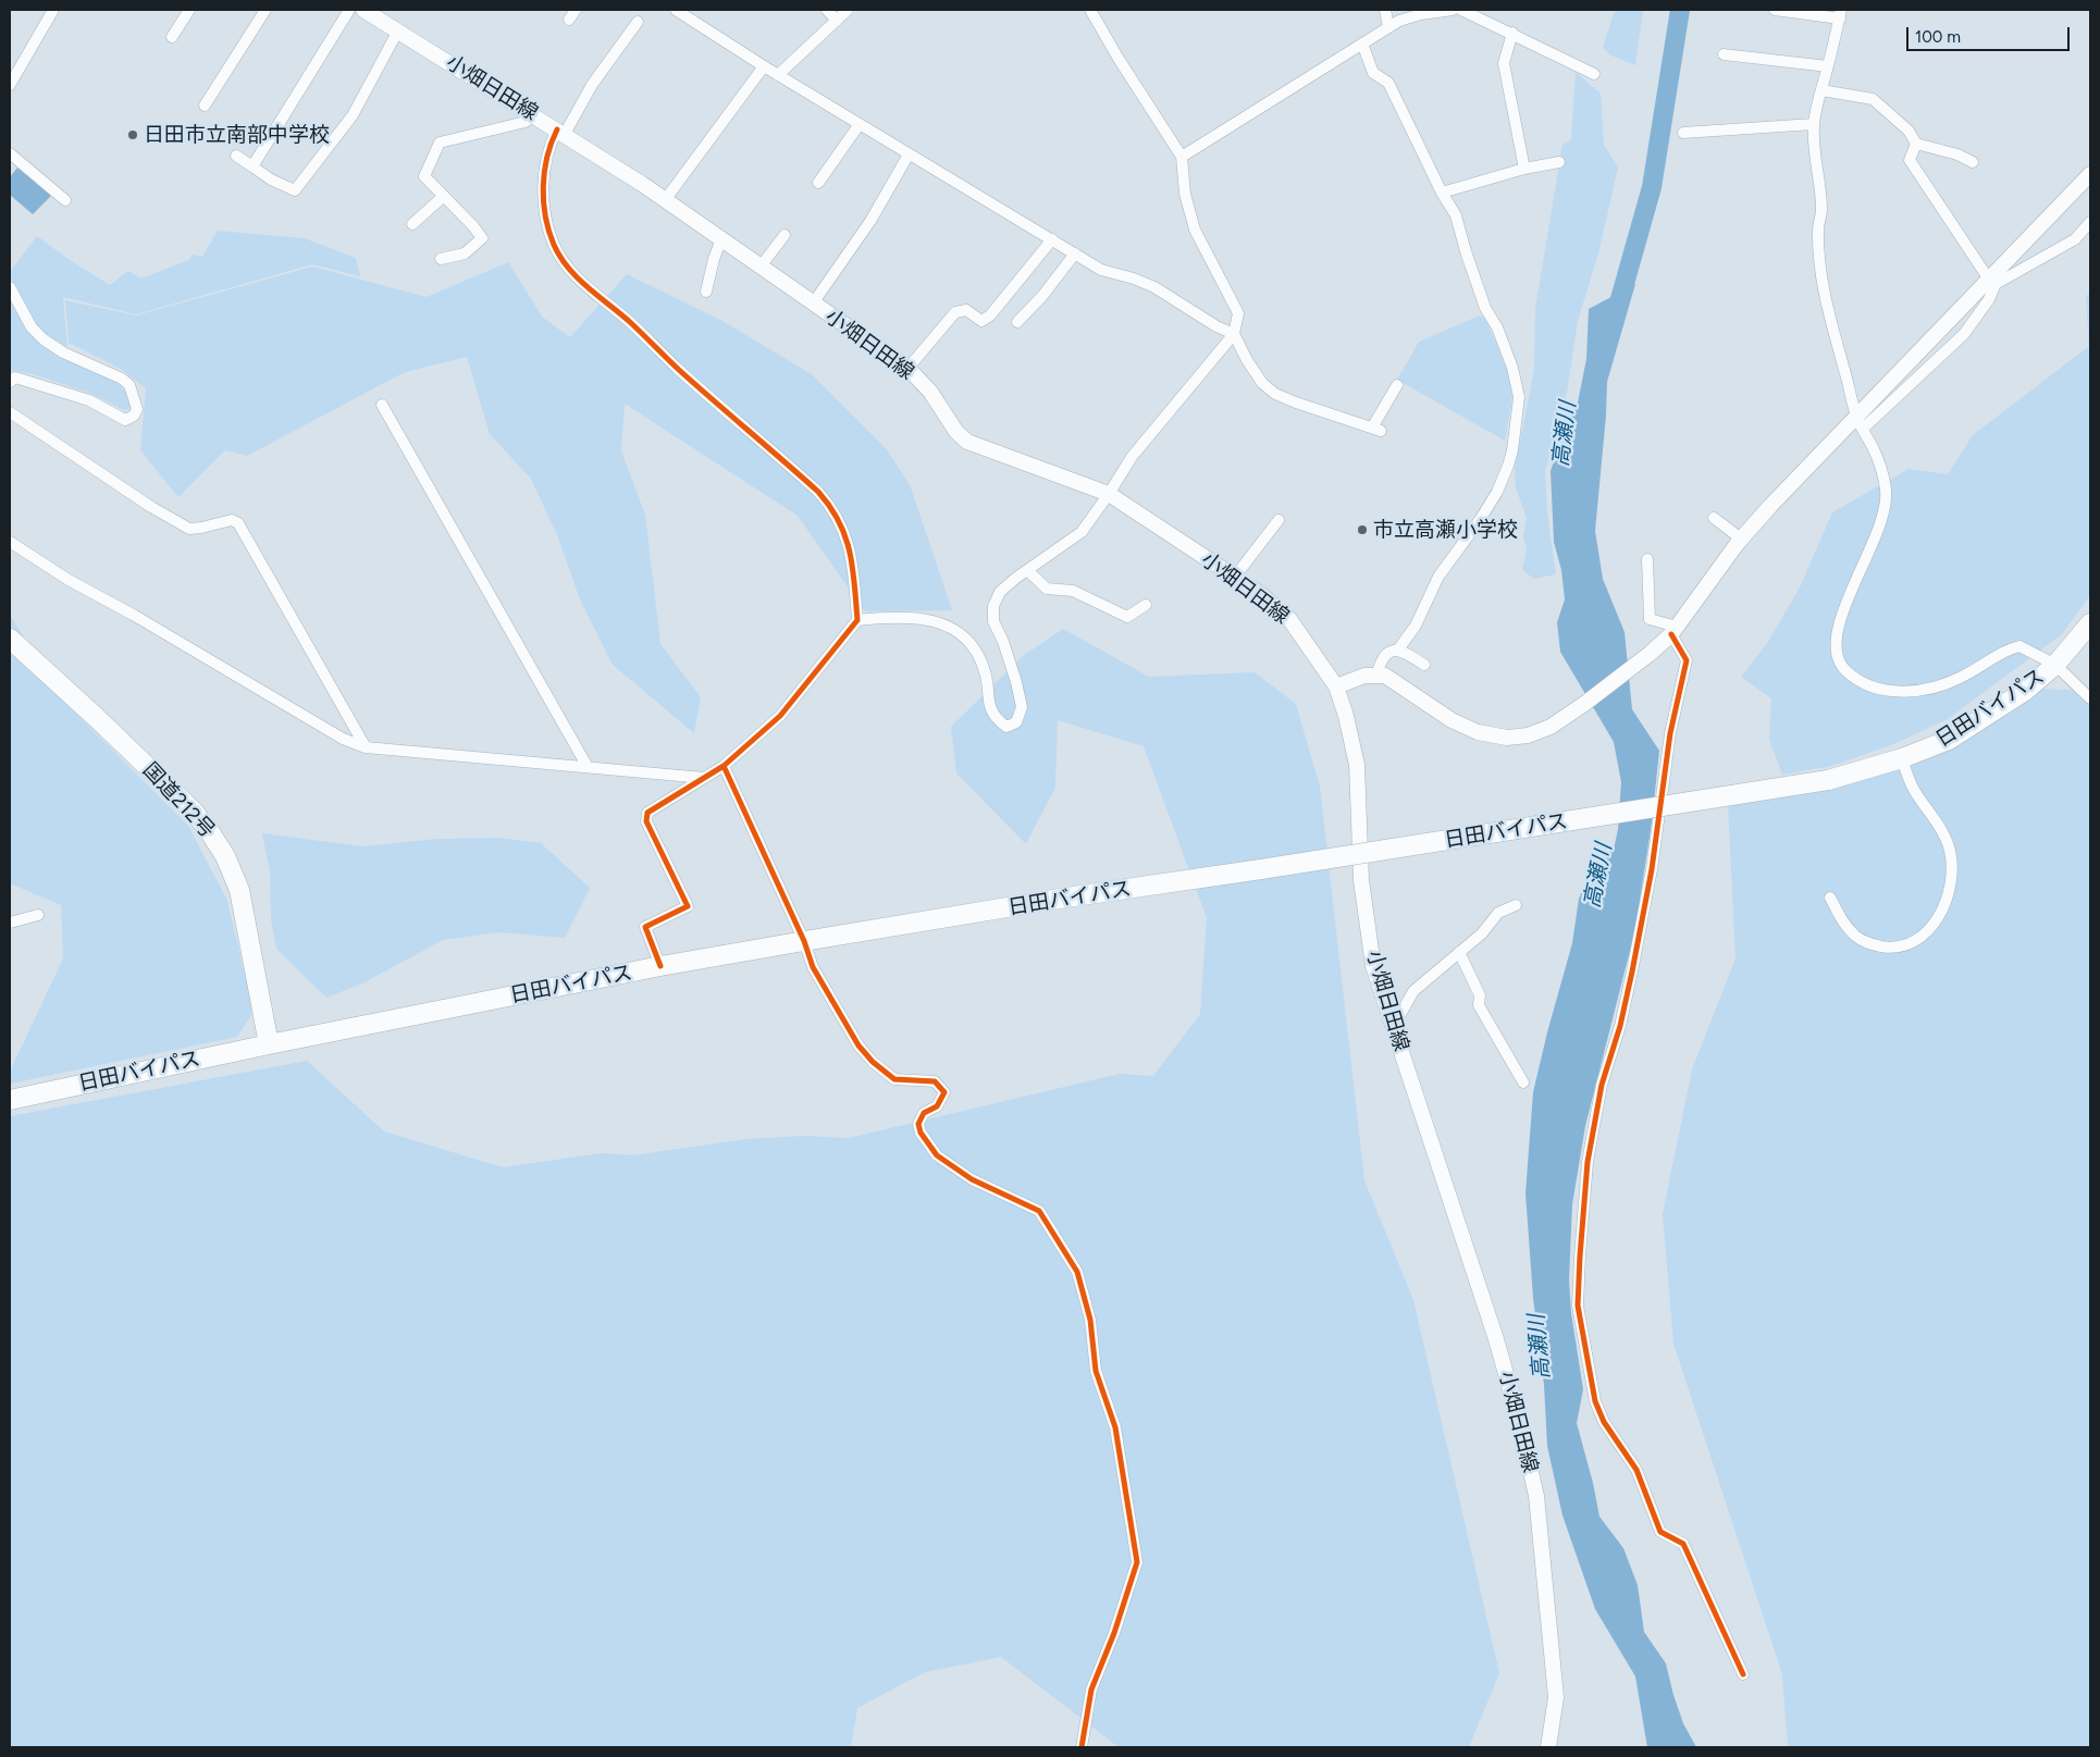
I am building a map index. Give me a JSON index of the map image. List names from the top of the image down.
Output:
{
  "streets": {
    "highway": ["日田バイパス", "国道212号"],
    "main road": ["小畑日田線"]
  },
  "crossings": [
    ["日田バイパス", "国道212号"]
  ],
  "water": ["高瀬川"],
  "places": ["日田市立南部中学校", "市立高瀬小学校"],
  "scale_bar": "100 m"
}
